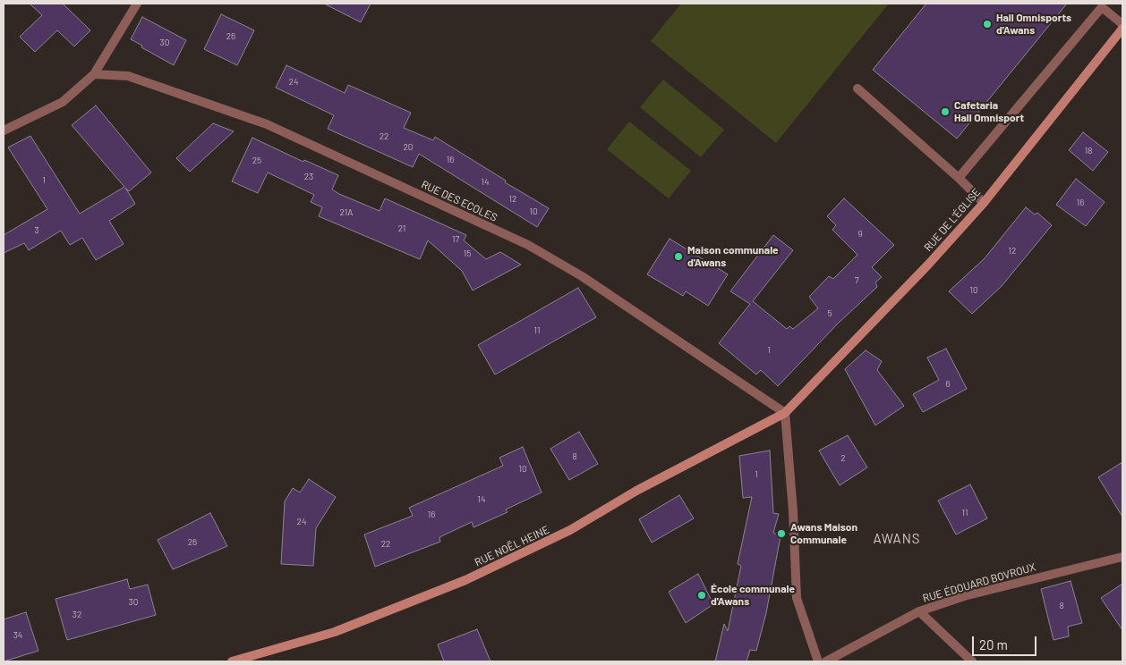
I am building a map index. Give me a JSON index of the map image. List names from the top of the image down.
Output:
{
  "streets": {
    "street": [
      "RUE DES ECOLES",
      "RUE DE L'ÉGLISE",
      "RUE NOËL HEINE",
      "RUE ÉDOUARD BOVROUX"
    ]
  },
  "crossings": [
    ["RUE DES ECOLES", "RUE DE L'ÉGLISE"],
    ["RUE DES ECOLES", "RUE NOËL HEINE"],
    ["RUE DE L'ÉGLISE", "RUE NOËL HEINE"]
  ],
  "districts": ["AWANS"],
  "places": [
    "Hall Omnisports d'Awans",
    "Cafetaria Hall Omnisport",
    "Maison communale d'Awans",
    "Awans Maison Communale",
    "École communale d'Awans"
  ],
  "house_numbers": [
    "26",
    "30",
    "24",
    "22",
    "20",
    "18",
    "16",
    "25",
    "23",
    "1",
    "14",
    "12",
    "16",
    "10",
    "21A",
    "21",
    "3",
    "9",
    "17",
    "12",
    "15",
    "7",
    "10",
    "5",
    "11",
    "1",
    "6",
    "8",
    "2",
    "10",
    "1",
    "14",
    "11",
    "16",
    "24",
    "26",
    "22",
    "30",
    "8",
    "32",
    "34"
  ],
  "scale_bar": "20 m"
}
